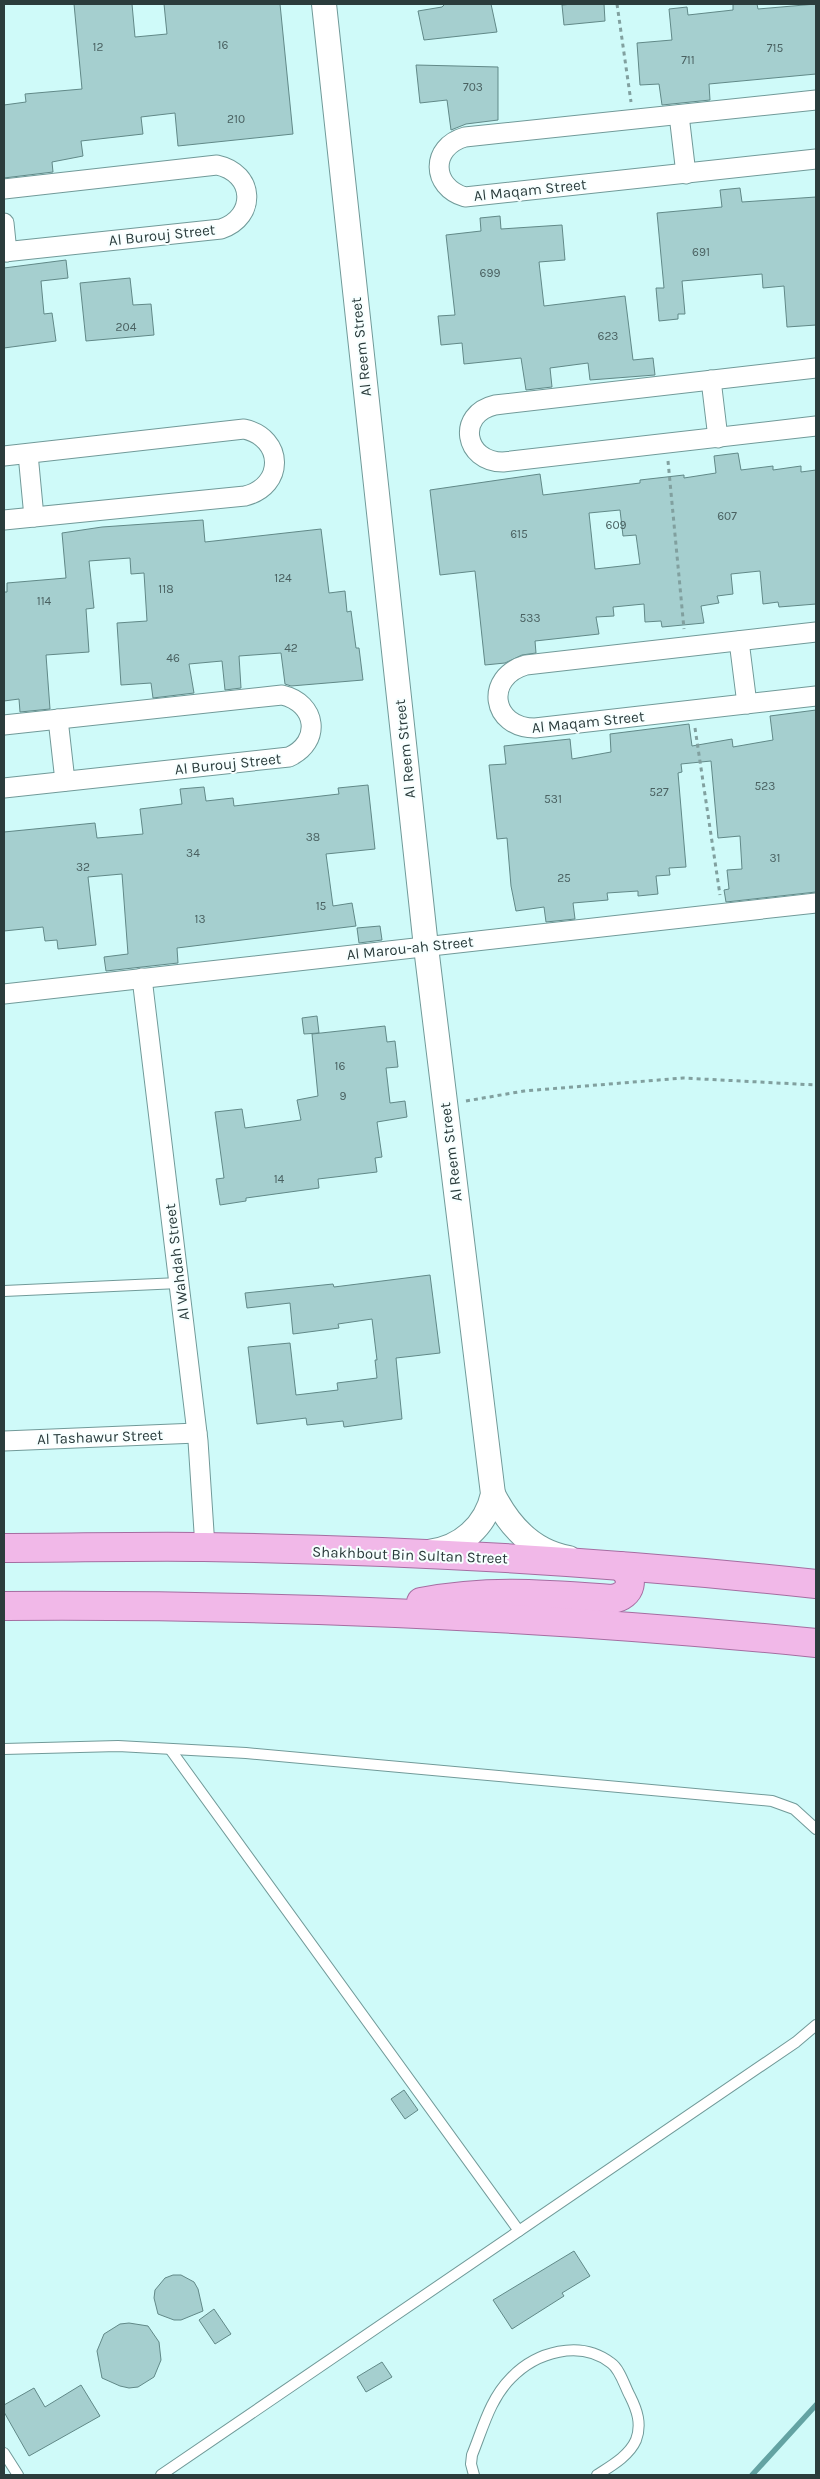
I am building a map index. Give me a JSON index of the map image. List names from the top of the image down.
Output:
{
  "streets": {
    "main road": ["Shakhbout Bin Sultan Street"],
    "street": [
      "Al Maqam Street",
      "Al Burouj Street",
      "Al Reem Street",
      "Al Marou-ah Street",
      "Al Wahdah Street",
      "Al Tashawur Street"
    ]
  },
  "crossings": [
    ["Al Reem Street", "Al Marou-ah Street"],
    ["Al Reem Street", "Shakhbout Bin Sultan Street"],
    ["Al Marou-ah Street", "Al Wahdah Street"],
    ["Al Wahdah Street", "Al Tashawur Street"],
    ["Al Wahdah Street", "Shakhbout Bin Sultan Street"]
  ],
  "house_numbers": [
    "16",
    "12",
    "715",
    "711",
    "703",
    "210",
    "691",
    "699",
    "204",
    "623",
    "607",
    "609",
    "615",
    "124",
    "118",
    "114",
    "533",
    "42",
    "46",
    "523",
    "527",
    "531",
    "38",
    "34",
    "31",
    "32",
    "25",
    "15",
    "13",
    "16",
    "9",
    "14"
  ]
}
